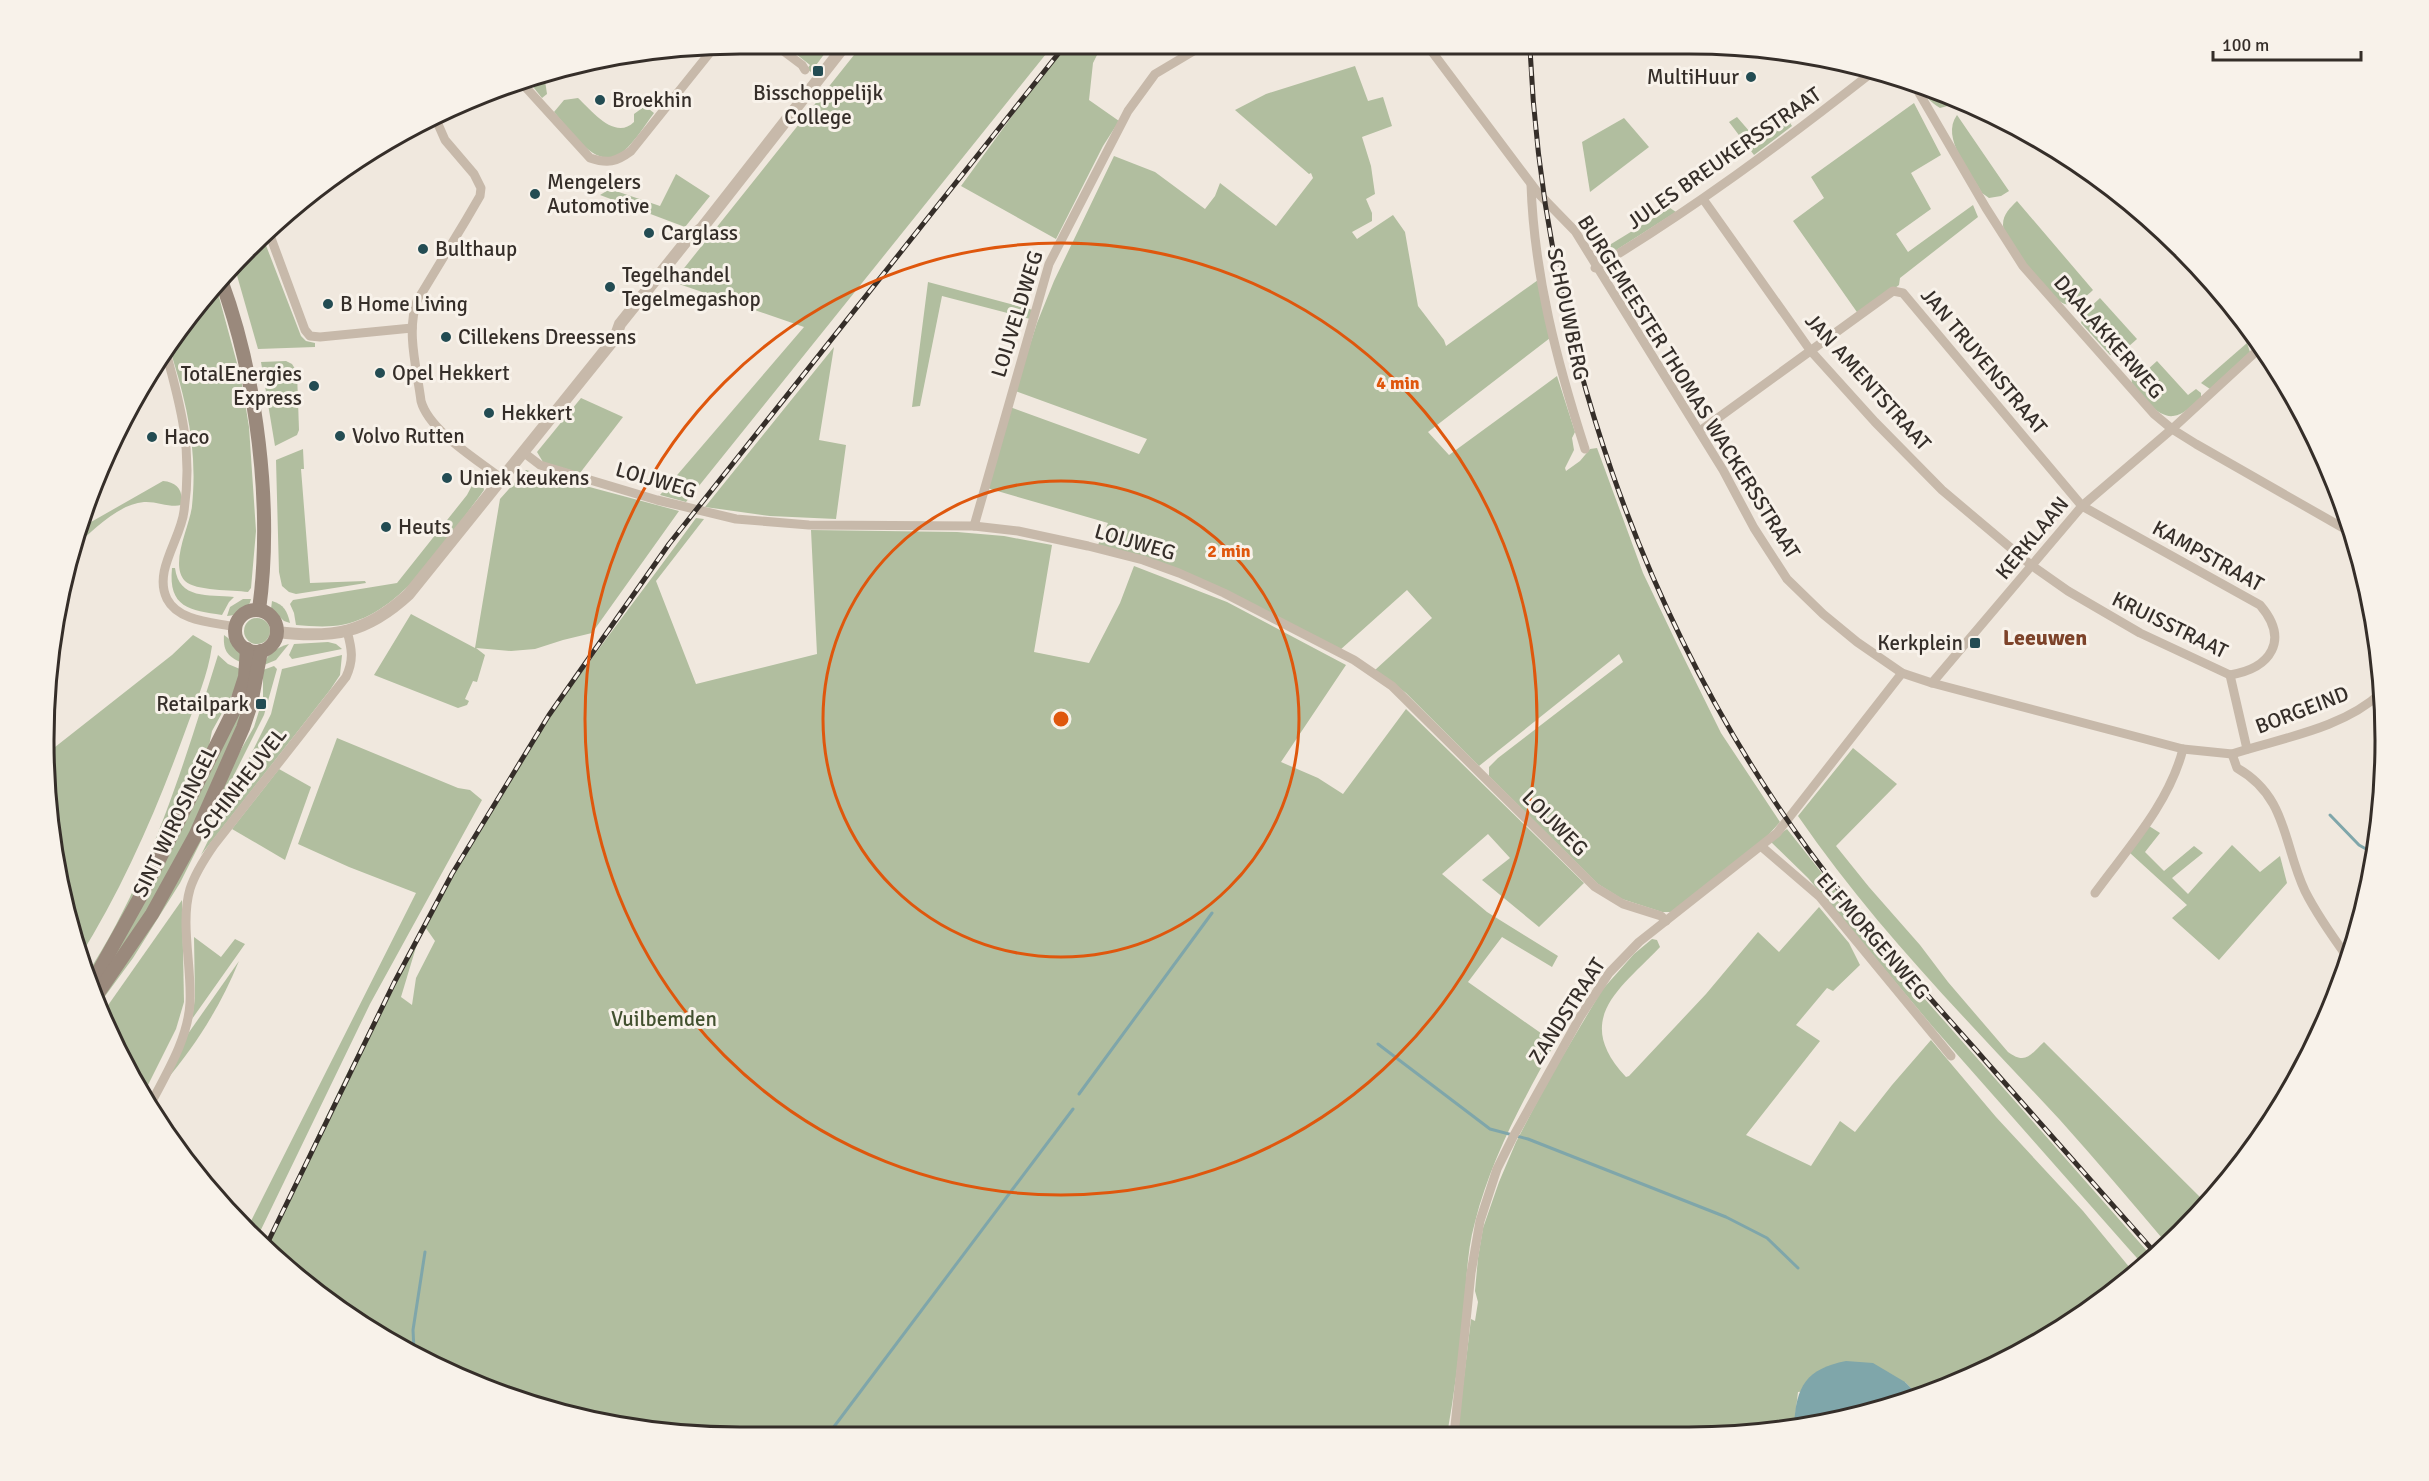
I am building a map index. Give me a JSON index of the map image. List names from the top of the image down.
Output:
{
  "streets": {
    "main road": ["SINT WIROSINGEL"],
    "street": [
      "JULES BREUKERSSTRAAT",
      "LOIJVELDWEG",
      "SCHOUWBERG",
      "DAALAKKERWEG",
      "JAN TRUYENSTRAAT",
      "JAN AMENTSTRAAT",
      "BURGEMEESTER THOMAS WACKERSSTRAAT",
      "LOIJWEG",
      "KERKLAAN",
      "KAMPSTRAAT",
      "KRUISSTRAAT",
      "BORGEIND",
      "SCHINHEUVEL",
      "ELFMORGENWEG",
      "ZANDSTRAAT"
    ]
  },
  "crossings": [
    ["JULES BREUKERSSTRAAT", "JAN AMENTSTRAAT"],
    ["JULES BREUKERSSTRAAT", "BURGEMEESTER THOMAS WACKERSSTRAAT"],
    ["LOIJVELDWEG", "LOIJWEG"],
    ["SCHOUWBERG", "BURGEMEESTER THOMAS WACKERSSTRAAT"],
    ["DAALAKKERWEG", "KERKLAAN"],
    ["JAN TRUYENSTRAAT", "JAN AMENTSTRAAT"],
    ["JAN TRUYENSTRAAT", "BURGEMEESTER THOMAS WACKERSSTRAAT"],
    ["JAN TRUYENSTRAAT", "KERKLAAN"],
    ["JAN TRUYENSTRAAT", "KAMPSTRAAT"],
    ["JAN AMENTSTRAAT", "KERKLAAN"],
    ["JAN AMENTSTRAAT", "KRUISSTRAAT"],
    ["BURGEMEESTER THOMAS WACKERSSTRAAT", "KERKLAAN"],
    ["BURGEMEESTER THOMAS WACKERSSTRAAT", "BORGEIND"],
    ["BURGEMEESTER THOMAS WACKERSSTRAAT", "ZANDSTRAAT"],
    ["LOIJWEG", "ZANDSTRAAT"],
    ["KERKLAAN", "KAMPSTRAAT"],
    ["KERKLAAN", "KRUISSTRAAT"],
    ["KAMPSTRAAT", "KRUISSTRAAT"],
    ["KRUISSTRAAT", "BORGEIND"],
    ["ELFMORGENWEG", "ZANDSTRAAT"]
  ],
  "districts": ["Leeuwen"],
  "parks": ["Vuilbemden"],
  "places": {
    "transit": ["Bisschoppelijk College", "Kerkplein", "Retailpark"],
    "other": [
      "MultiHuur",
      "Broekhin",
      "Mengelers Automotive",
      "Carglass",
      "Bulthaup",
      "Tegelhandel Tegelmegashop",
      "B Home Living",
      "Cillekens Dreessens",
      "Opel Hekkert",
      "TotalEnergies Express",
      "Hekkert",
      "Volvo Rutten",
      "Haco",
      "Uniek keukens",
      "Heuts"
    ]
  },
  "scale_bar": "100 m",
  "rings": ["4 min", "2 min"]
}
